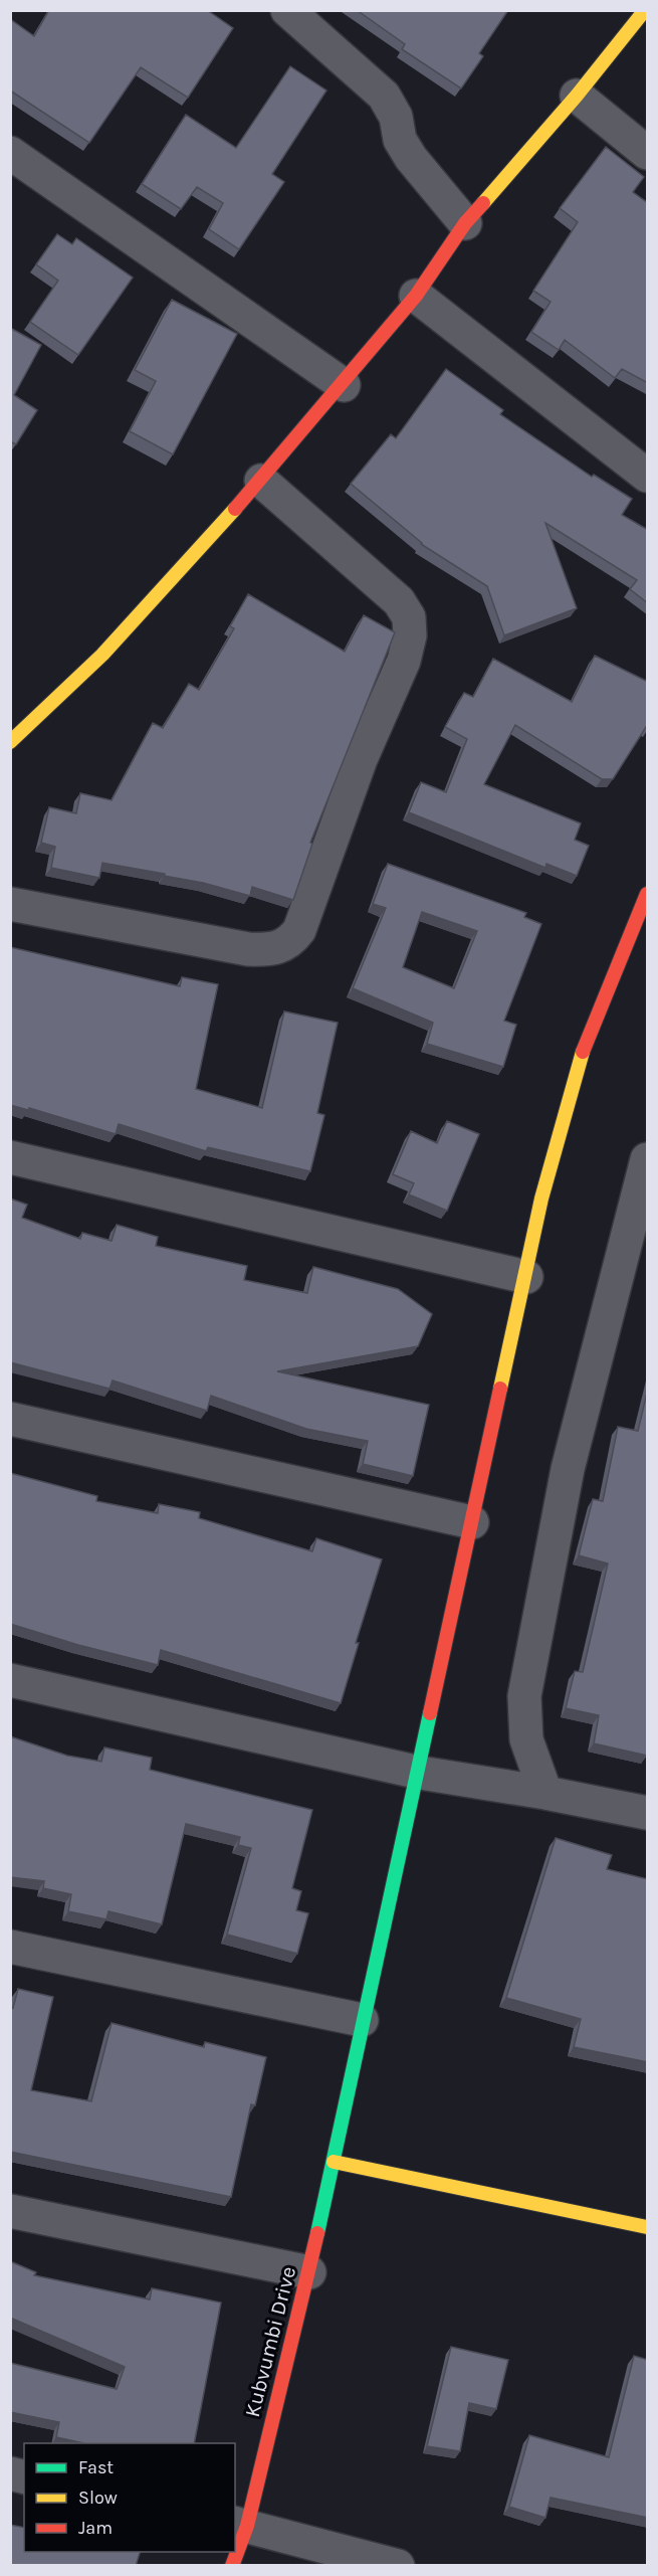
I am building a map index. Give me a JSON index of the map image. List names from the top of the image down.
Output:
{
  "streets": {
    "street": ["Kubvumbi Drive"]
  },
  "legend": ["Fast", "Slow", "Jam"]
}
